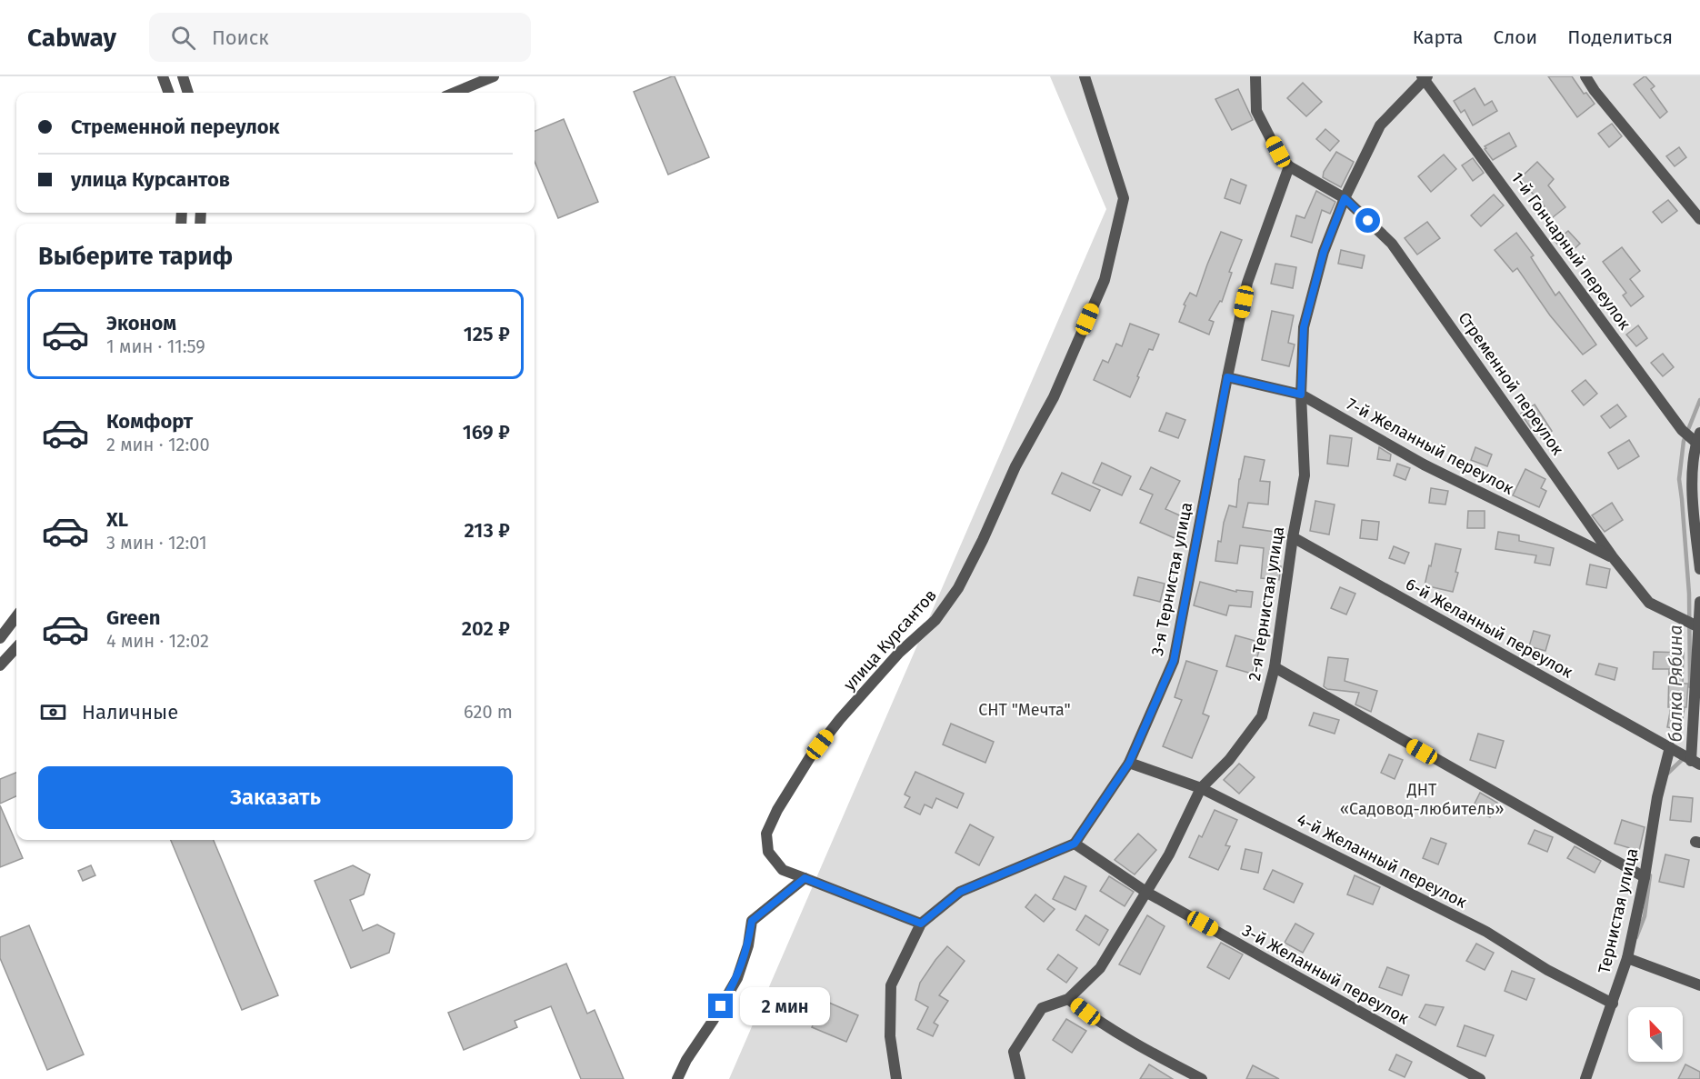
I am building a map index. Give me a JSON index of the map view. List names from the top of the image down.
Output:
{
  "streets": {
    "street": [
      "1-й Гончарный переулок",
      "Стременной переулок",
      "7-й Желанный переулок",
      "3-я Тернистая улица",
      "2-я Тернистая улица",
      "6-й Желанный переулок",
      "улица Курсантов",
      "4-й Желанный переулок",
      "Тернистая улица",
      "3-й Желанный переулок"
    ]
  },
  "crossings": [
    ["1-й Гончарный переулок", "2-я Тернистая улица"],
    ["Стременной переулок", "7-й Желанный переулок"],
    ["Стременной переулок", "3-я Тернистая улица"],
    ["Стременной переулок", "2-я Тернистая улица"],
    ["7-й Желанный переулок", "3-я Тернистая улица"],
    ["7-й Желанный переулок", "2-я Тернистая улица"],
    ["3-я Тернистая улица", "4-й Желанный переулок"],
    ["3-я Тернистая улица", "3-й Желанный переулок"],
    ["2-я Тернистая улица", "6-й Желанный переулок"],
    ["2-я Тернистая улица", "4-й Желанный переулок"],
    ["2-я Тернистая улица", "3-й Желанный переулок"],
    ["6-й Желанный переулок", "Тернистая улица"],
    ["4-й Желанный переулок", "Тернистая улица"]
  ],
  "water": ["балка Рябина"],
  "parks": ["СНТ \"Мечта\"", "ДНТ «Садовод-любитель»"],
  "north": "top left",
  "page": {
    "header": "Cabway",
    "search": "Поиск",
    "nav": ["Карта", "Слои", "Поделиться"],
    "banner": ["Стременной переулок", "улица Курсантов"],
    "heading": "Выберите тариф",
    "list": [
      {
        "name": "Эконом",
        "note": "1 мин · 11:59",
        "value": "125 ₽"
      },
      {
        "name": "Комфорт",
        "note": "2 мин · 12:00",
        "value": "169 ₽"
      },
      {
        "name": "XL",
        "note": "3 мин · 12:01",
        "value": "213 ₽"
      },
      {
        "name": "Green",
        "note": "4 мин · 12:02",
        "value": "202 ₽"
      }
    ],
    "pay": ["Наличные", "620 m"],
    "buttons": "Заказать",
    "bubble": "2 мин"
  }
}
